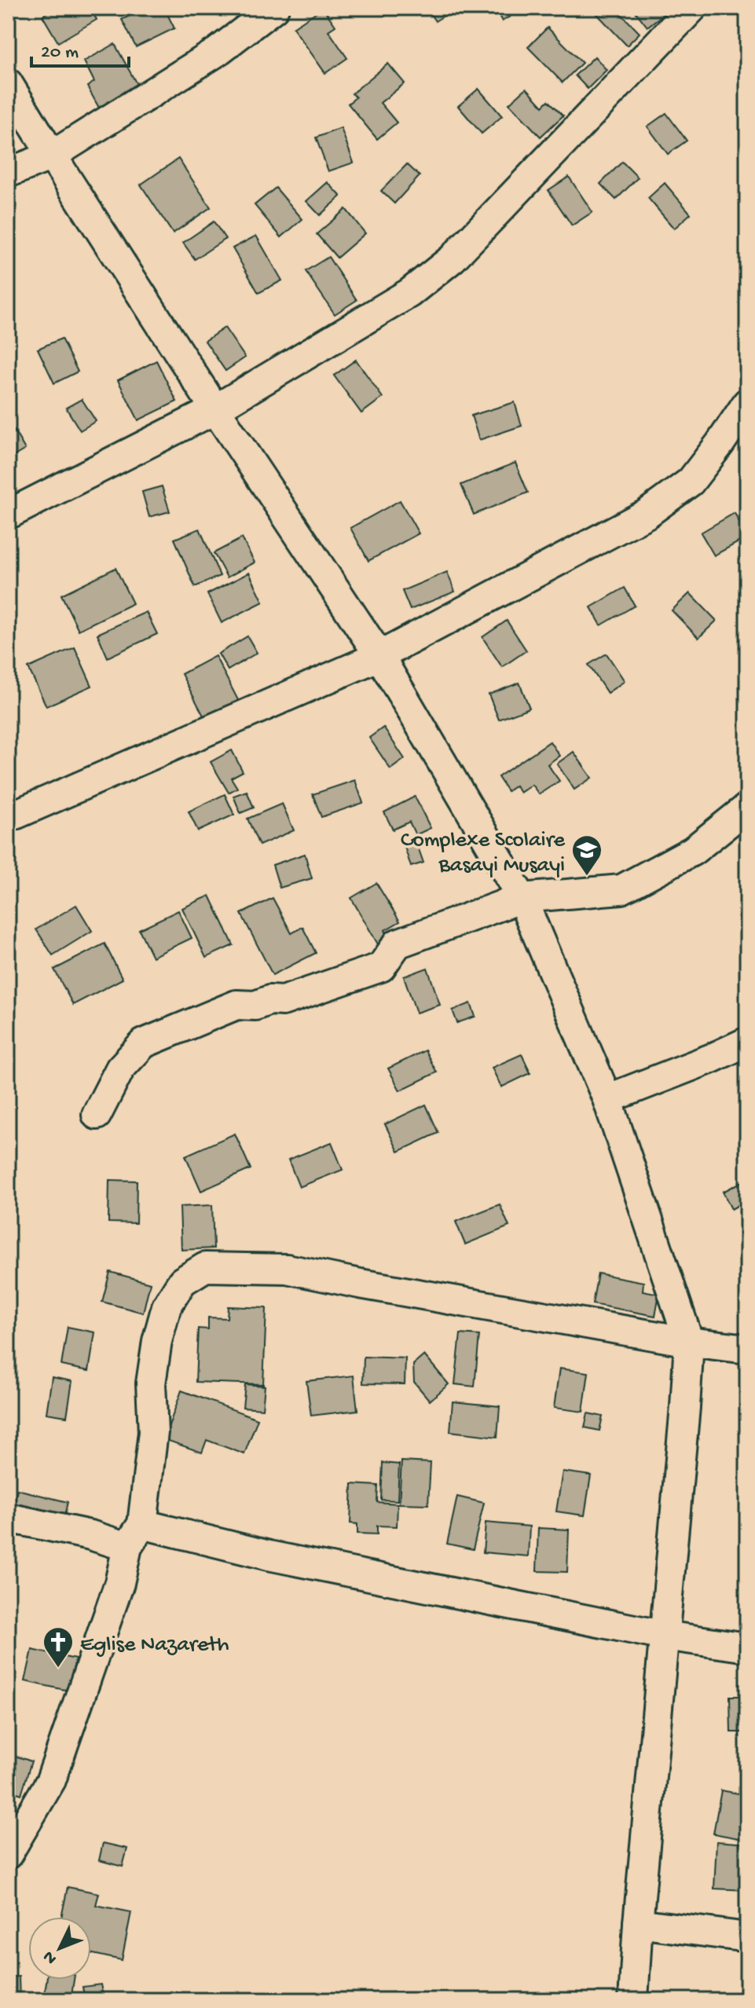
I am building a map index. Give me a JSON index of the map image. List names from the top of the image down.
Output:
{
  "places": {
    "school or university": ["Complexe Scolaire Basayi Musayi"],
    "church": ["Eglise Nazareth"]
  },
  "scale_bar": "20 m",
  "north": "bottom left"
}
